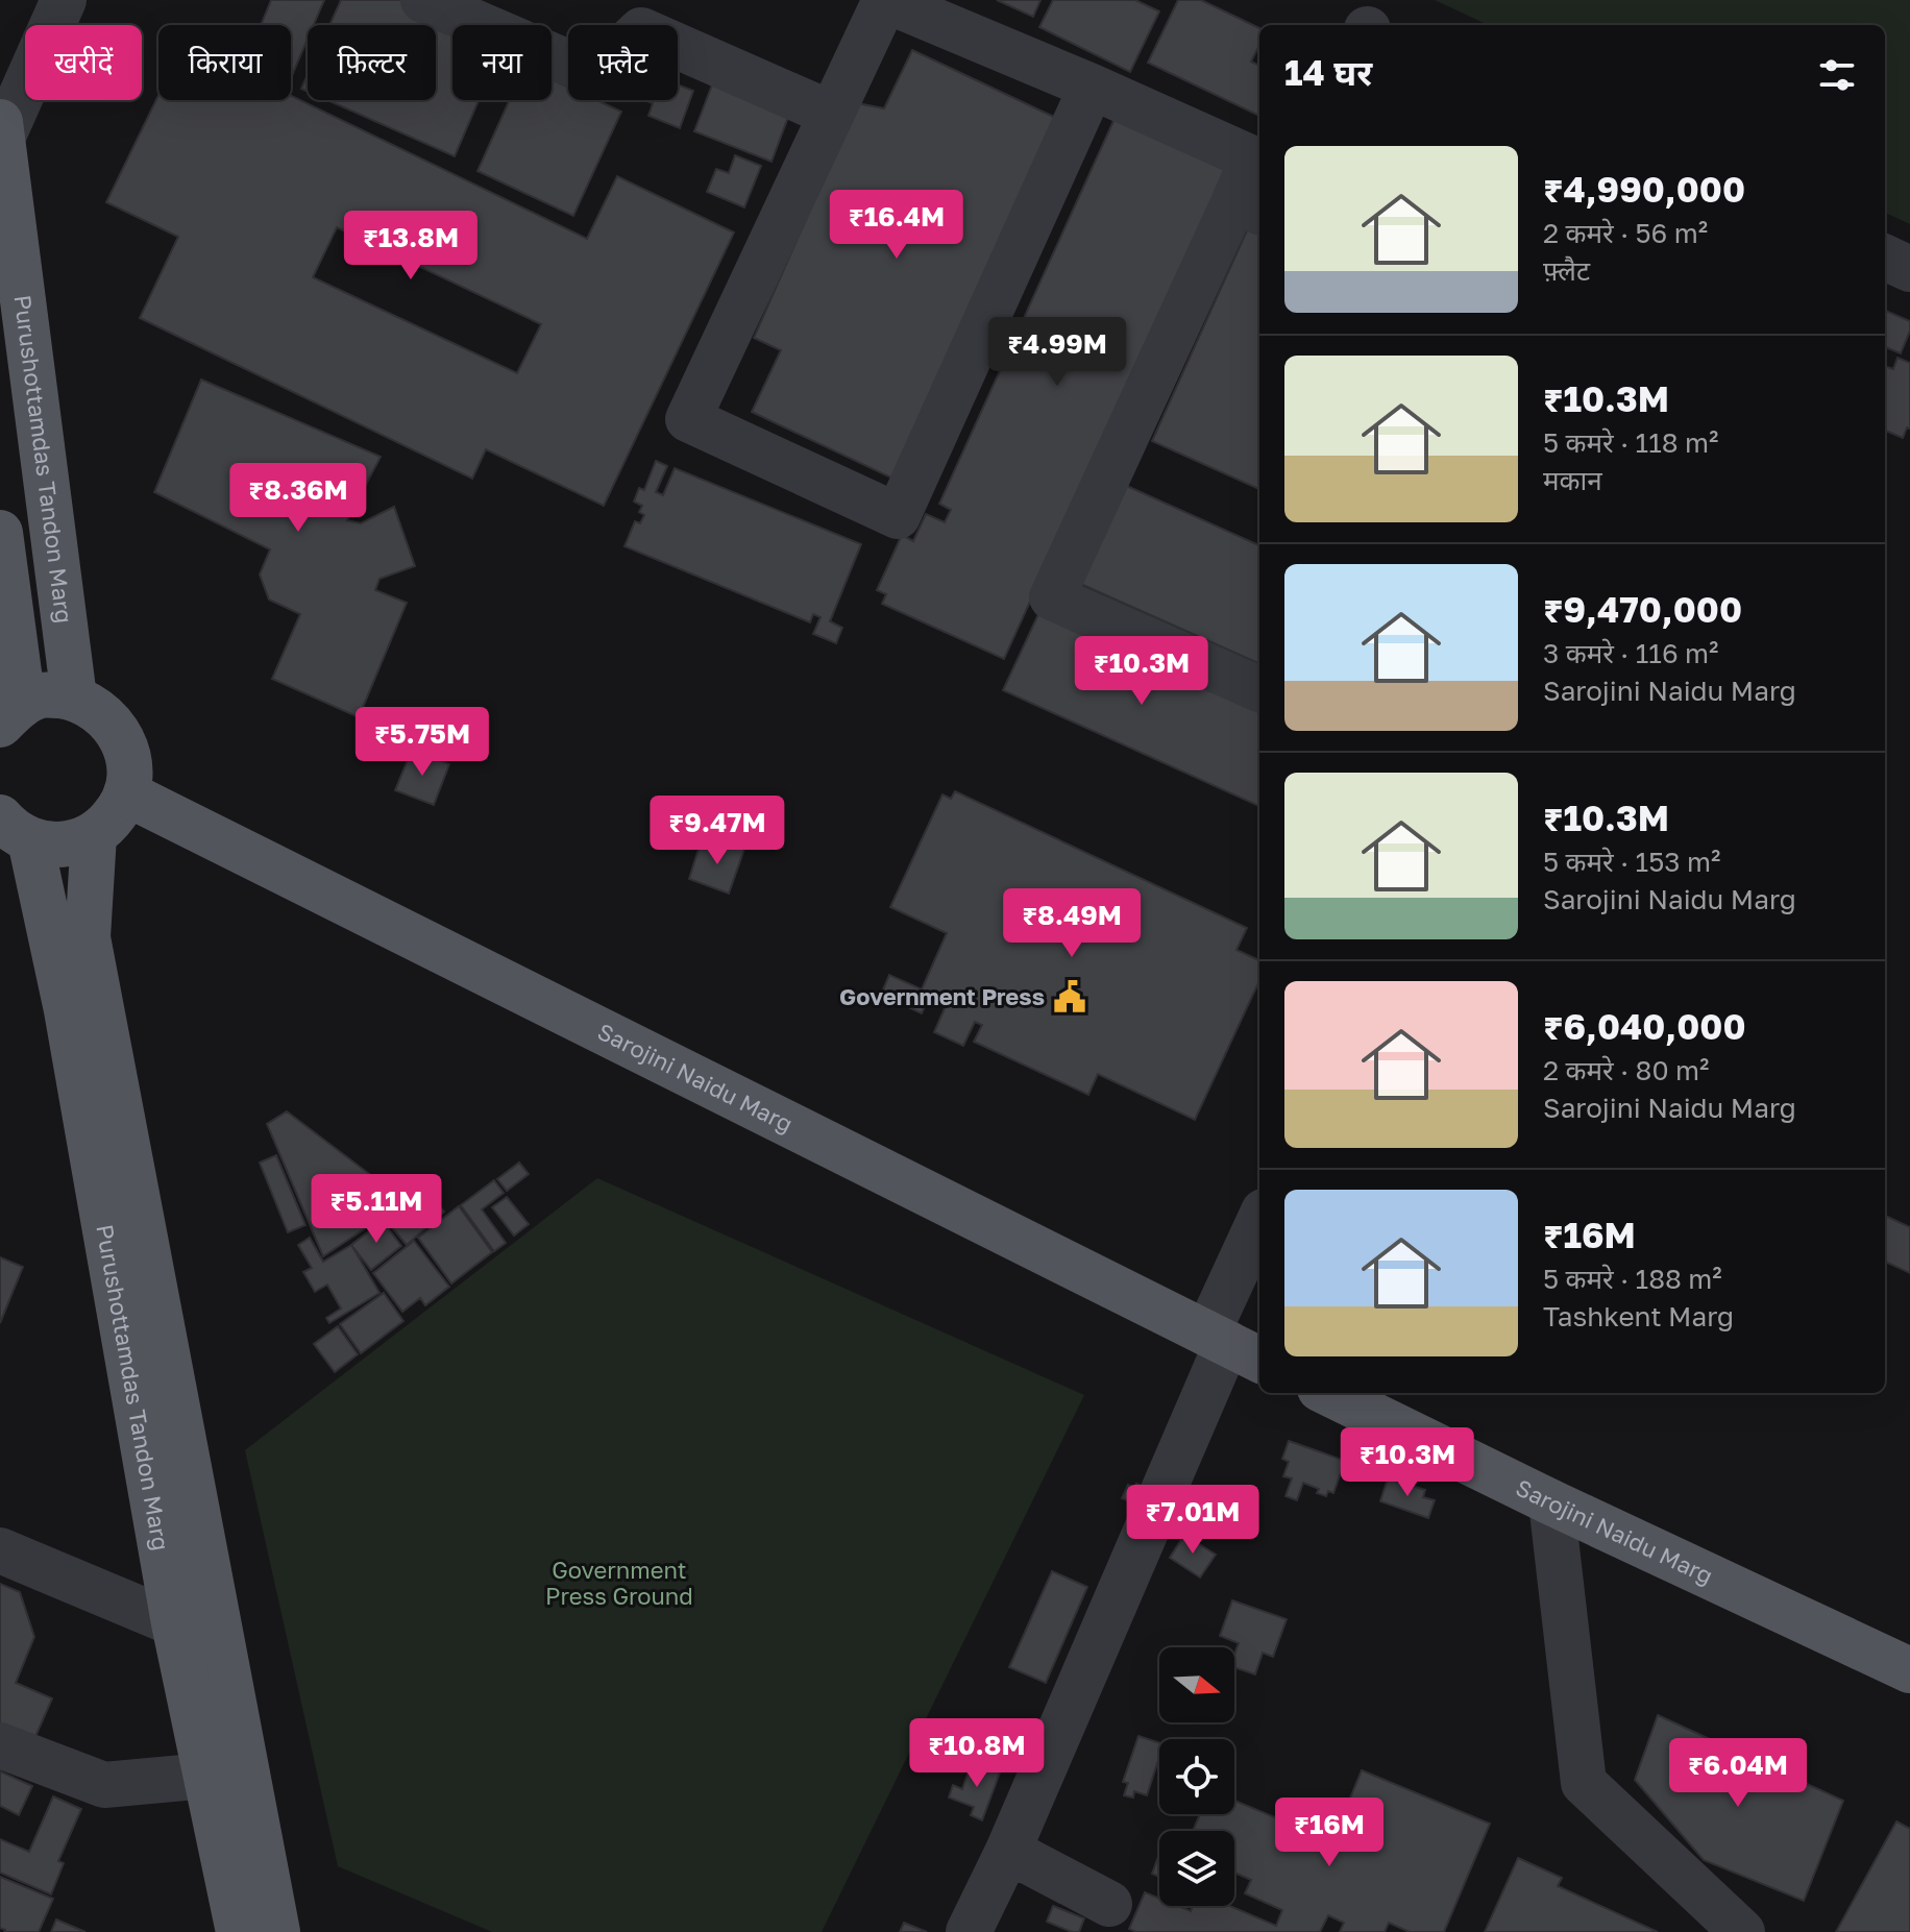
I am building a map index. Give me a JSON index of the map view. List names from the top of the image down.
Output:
{
  "streets": {
    "main road": ["Purushottamdas Tandon Marg", "Sarojini Naidu Marg"]
  },
  "parks": ["Government Press Ground"],
  "places": {
    "public building": ["Government Press"]
  },
  "north": "right",
  "page": {
    "chip": [
      "खरीदें",
      "किराया",
      "फ़िल्टर",
      "नया",
      "फ़्लैट"
    ],
    "heading": "14 घर",
    "list": [
      {
        "name": "₹4,990,000",
        "note": "2 कमरे · 56 m² · फ़्लैट"
      },
      {
        "name": "₹10.3M",
        "note": "5 कमरे · 118 m² · मकान"
      },
      {
        "name": "₹9,470,000",
        "note": "3 कमरे · 116 m² · Sarojini Naidu Marg"
      },
      {
        "name": "₹10.3M",
        "note": "5 कमरे · 153 m² · Sarojini Naidu Marg"
      },
      {
        "name": "₹6,040,000",
        "note": "2 कमरे · 80 m² · Sarojini Naidu Marg"
      },
      {
        "name": "₹16M",
        "note": "5 कमरे · 188 m² · Tashkent Marg"
      }
    ],
    "price": [
      "₹16.4M",
      "₹13.8M",
      "₹4.99M",
      "₹8.36M",
      "₹10.3M",
      "₹5.75M",
      "₹9.47M",
      "₹8.49M",
      "₹5.11M",
      "₹10.3M",
      "₹7.01M",
      "₹10.8M",
      "₹6.04M",
      "₹16M"
    ]
  }
}
